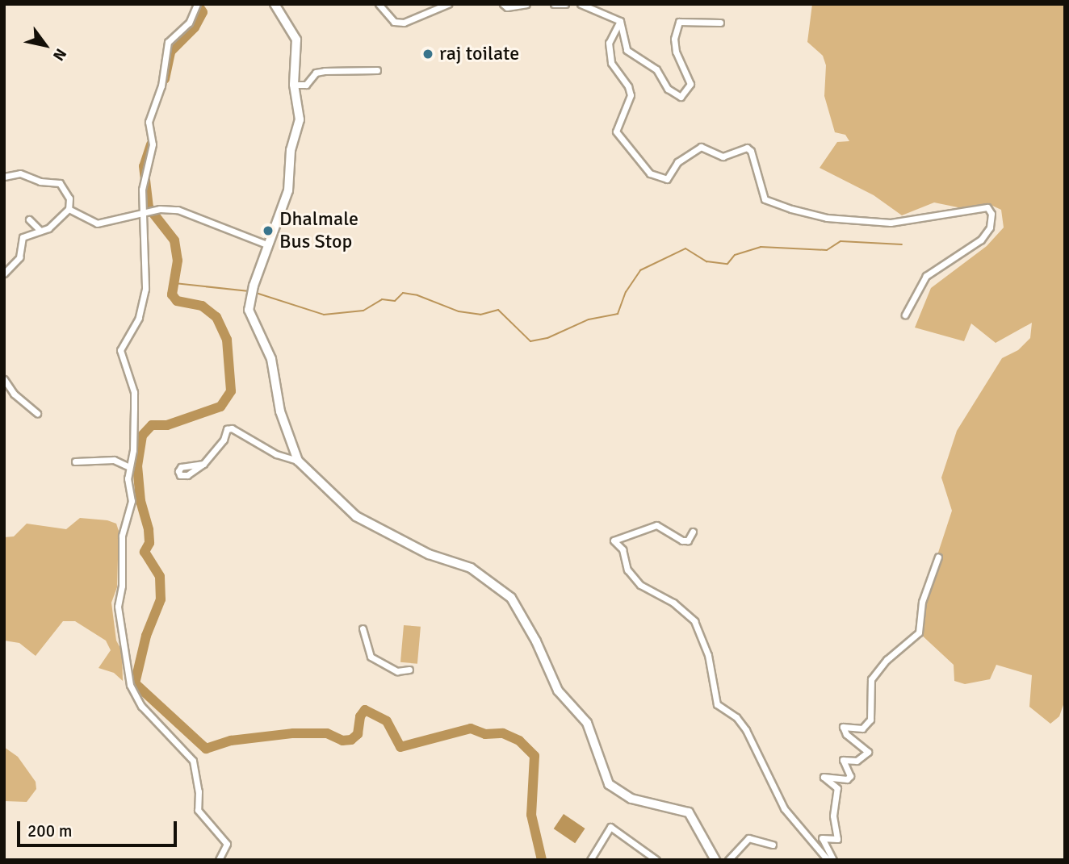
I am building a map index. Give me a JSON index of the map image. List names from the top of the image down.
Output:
{
  "places": ["raj toilate", "Dhalmale Bus Stop"],
  "scale_bar": "200 m",
  "north": "bottom right"
}
